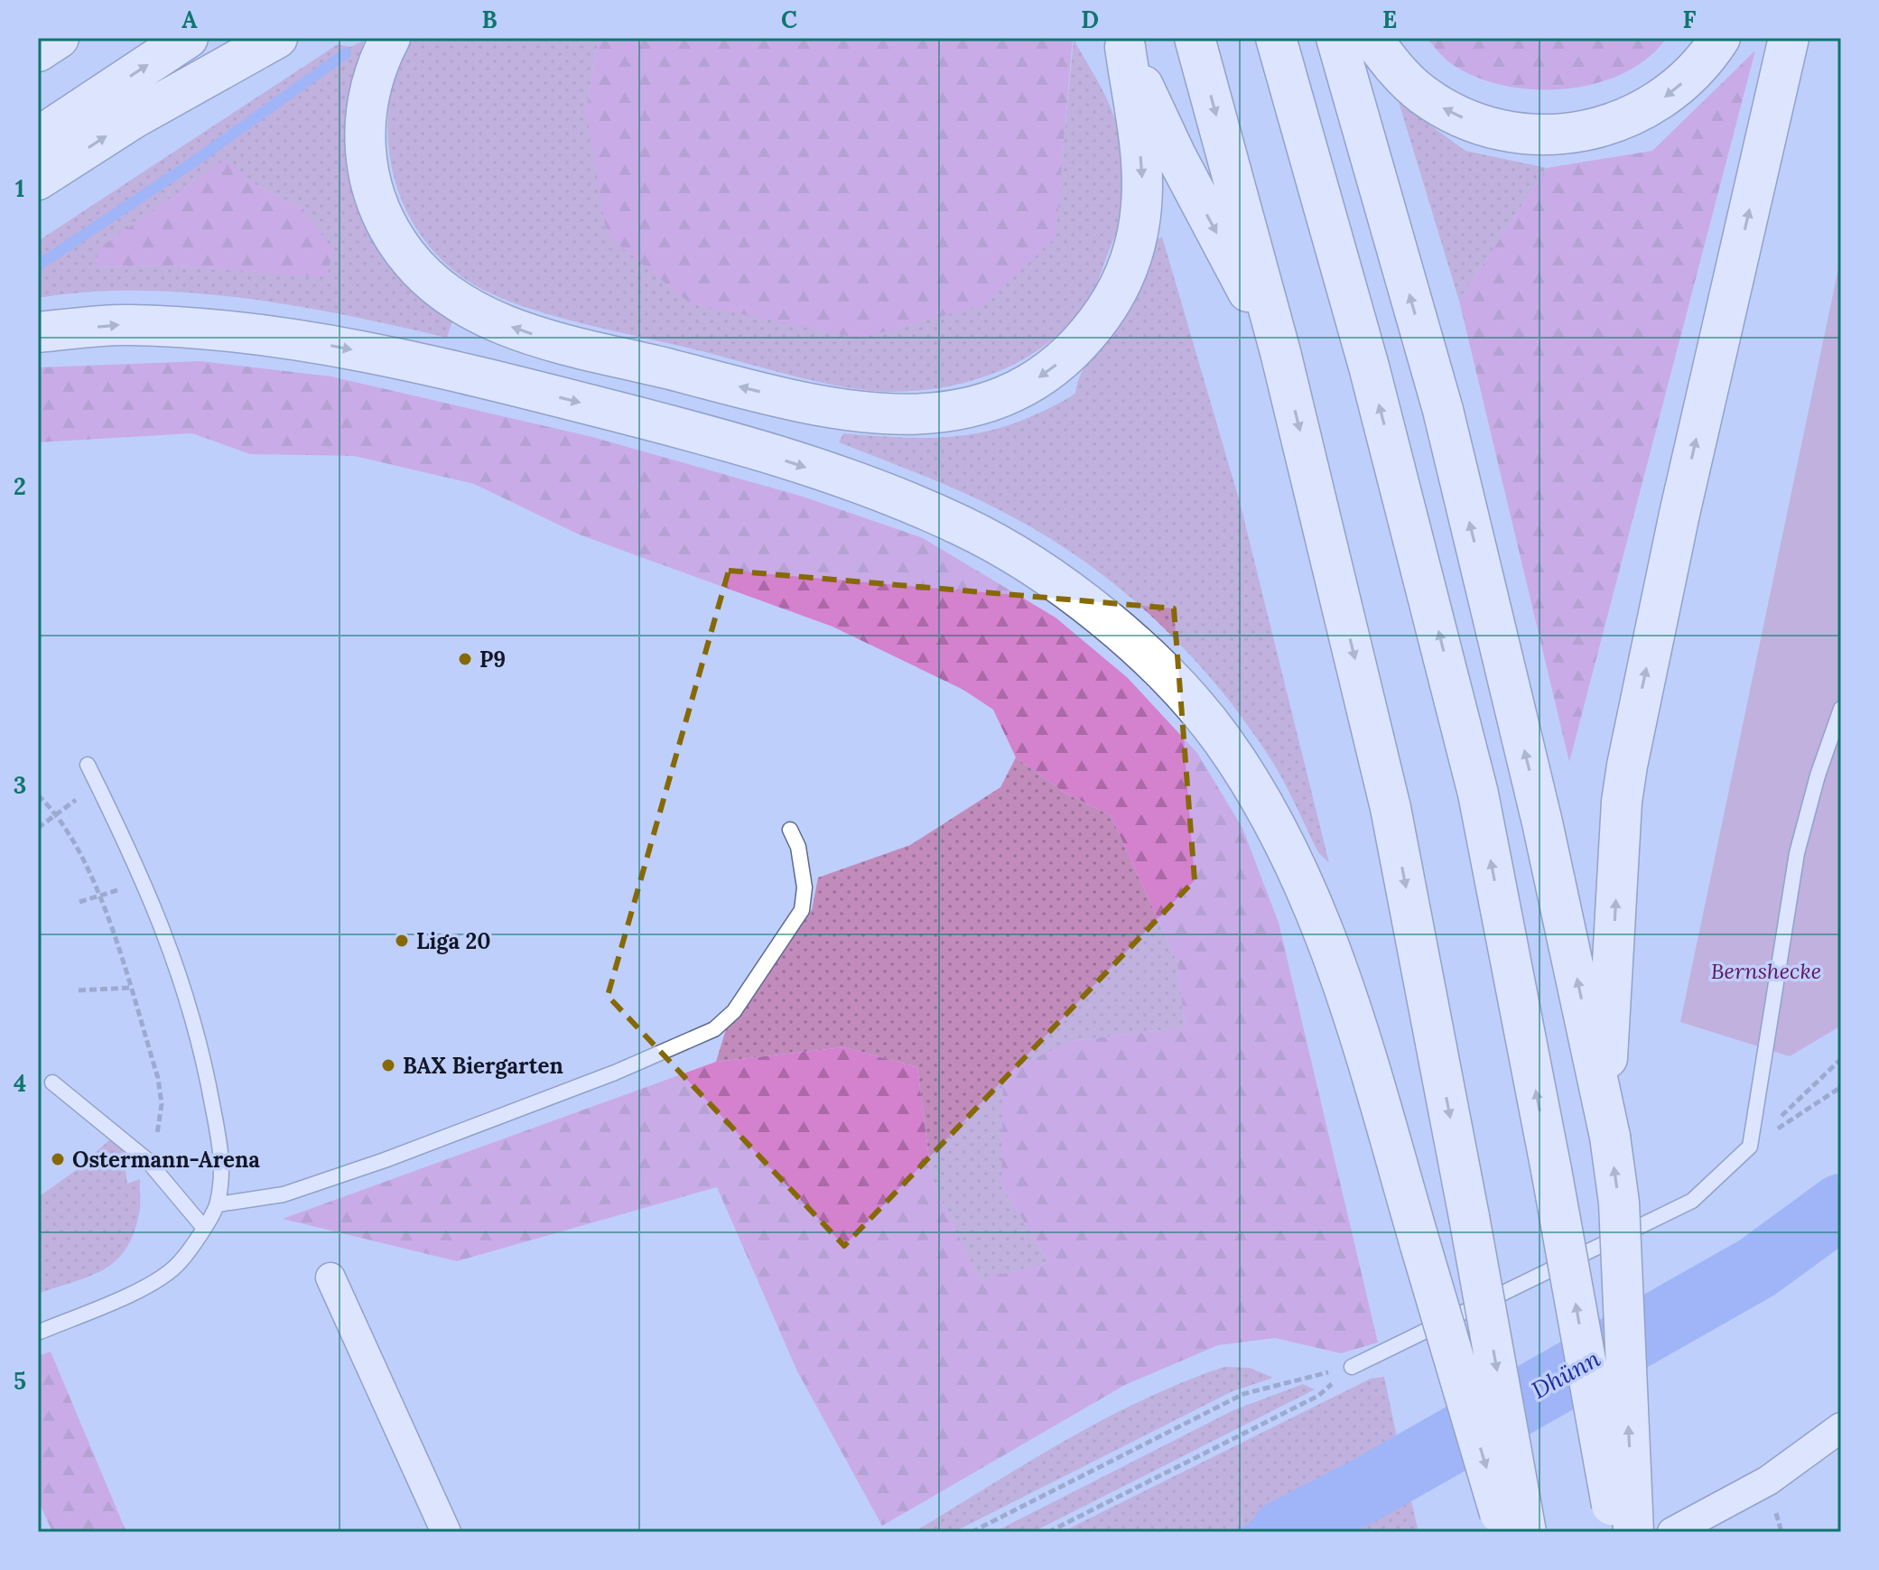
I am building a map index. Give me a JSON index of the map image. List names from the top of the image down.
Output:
{
  "water": ["Dhünn"],
  "parks": ["Bernshecke"],
  "places": [
    "P9",
    "Liga 20",
    "BAX Biergarten",
    "Ostermann-Arena"
  ],
  "grid": {
    "columns": [
      "A",
      "B",
      "C",
      "D",
      "E",
      "F"
    ],
    "rows": [
      "1",
      "2",
      "3",
      "4",
      "5"
    ]
  }
}
